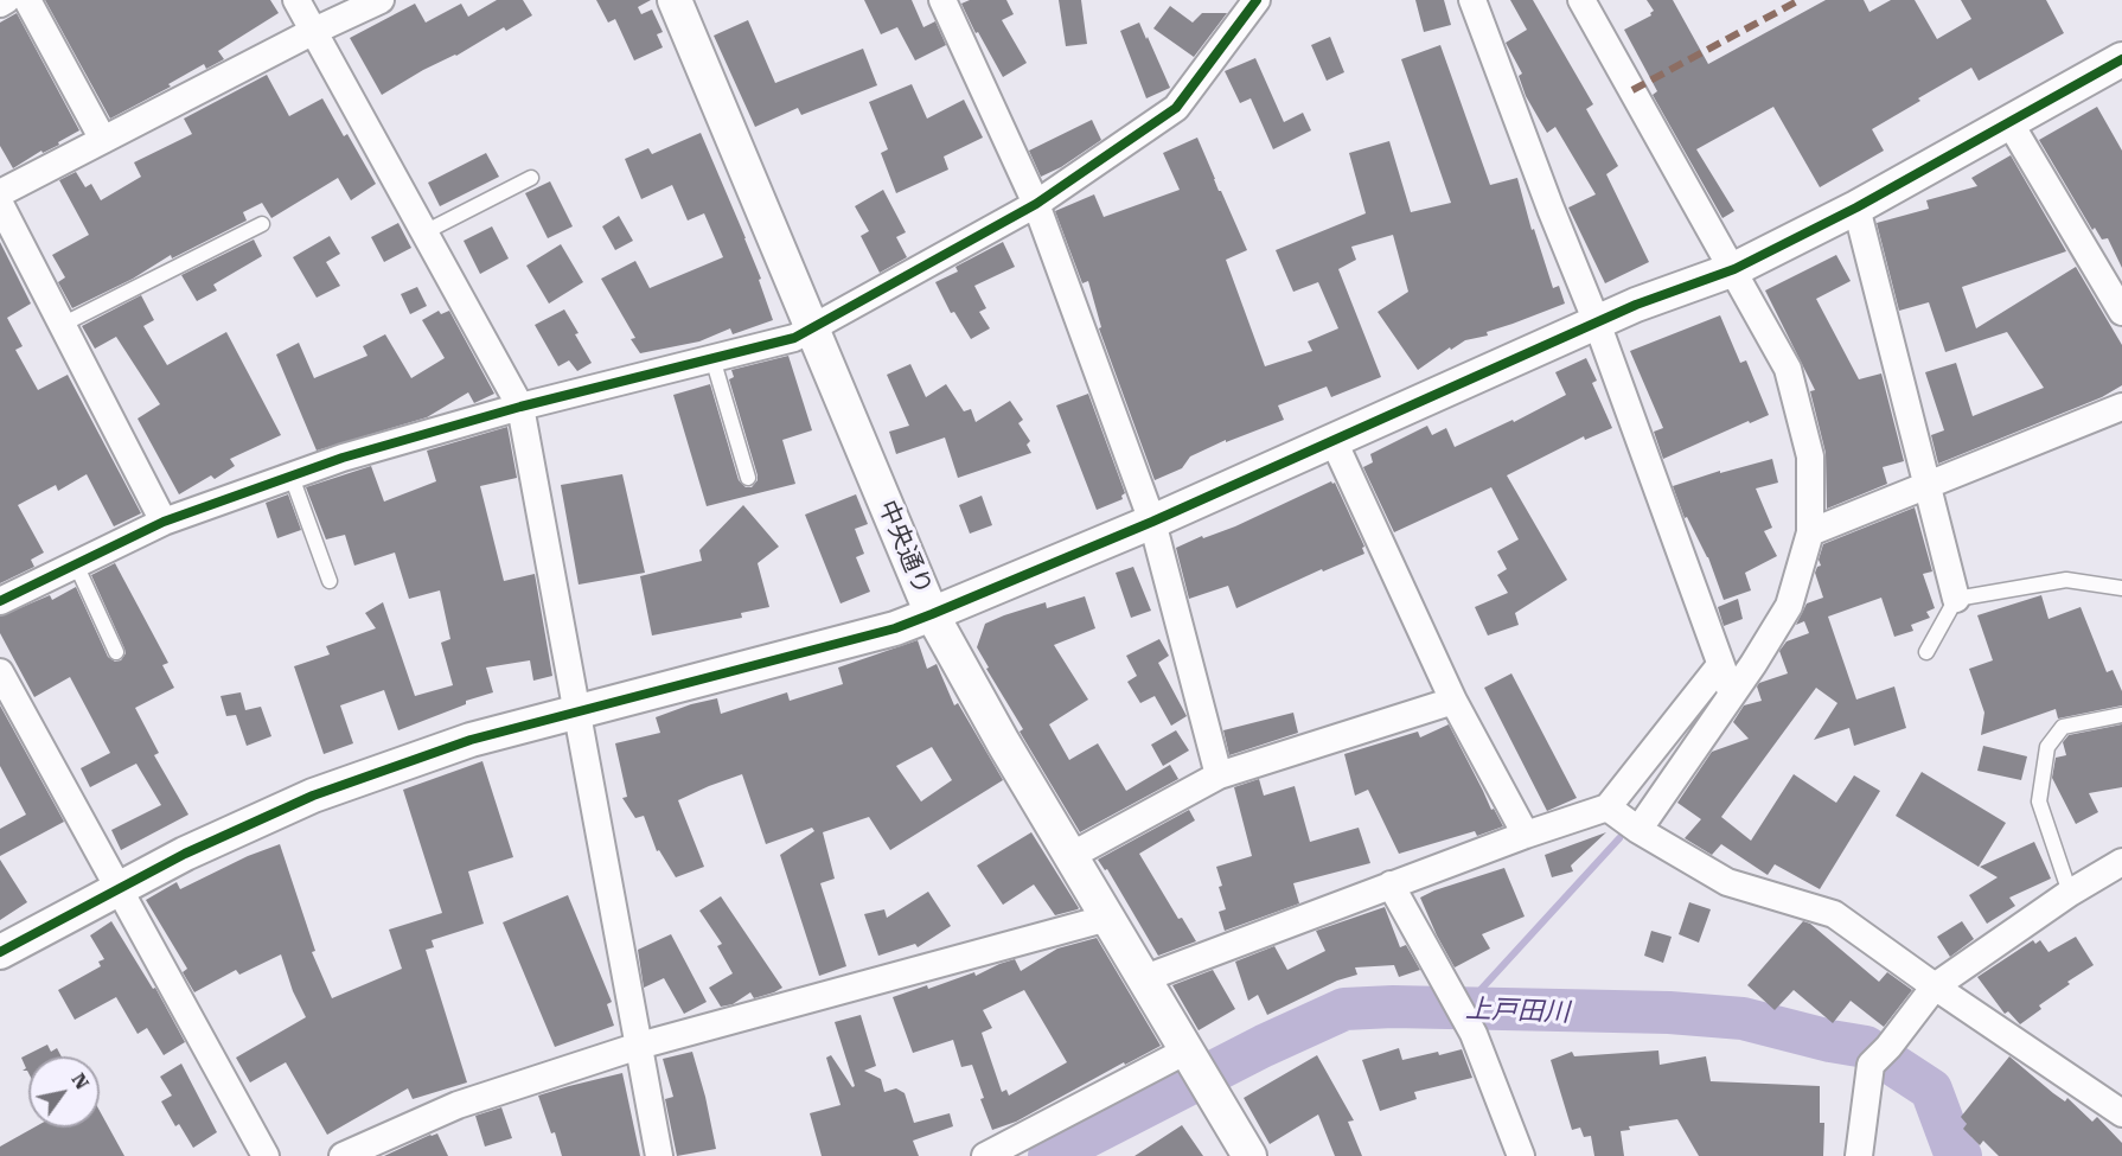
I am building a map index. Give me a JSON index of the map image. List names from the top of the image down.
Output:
{
  "streets": {
    "street": ["中央通り"]
  },
  "water": ["上戸田川"],
  "north": "top right"
}
